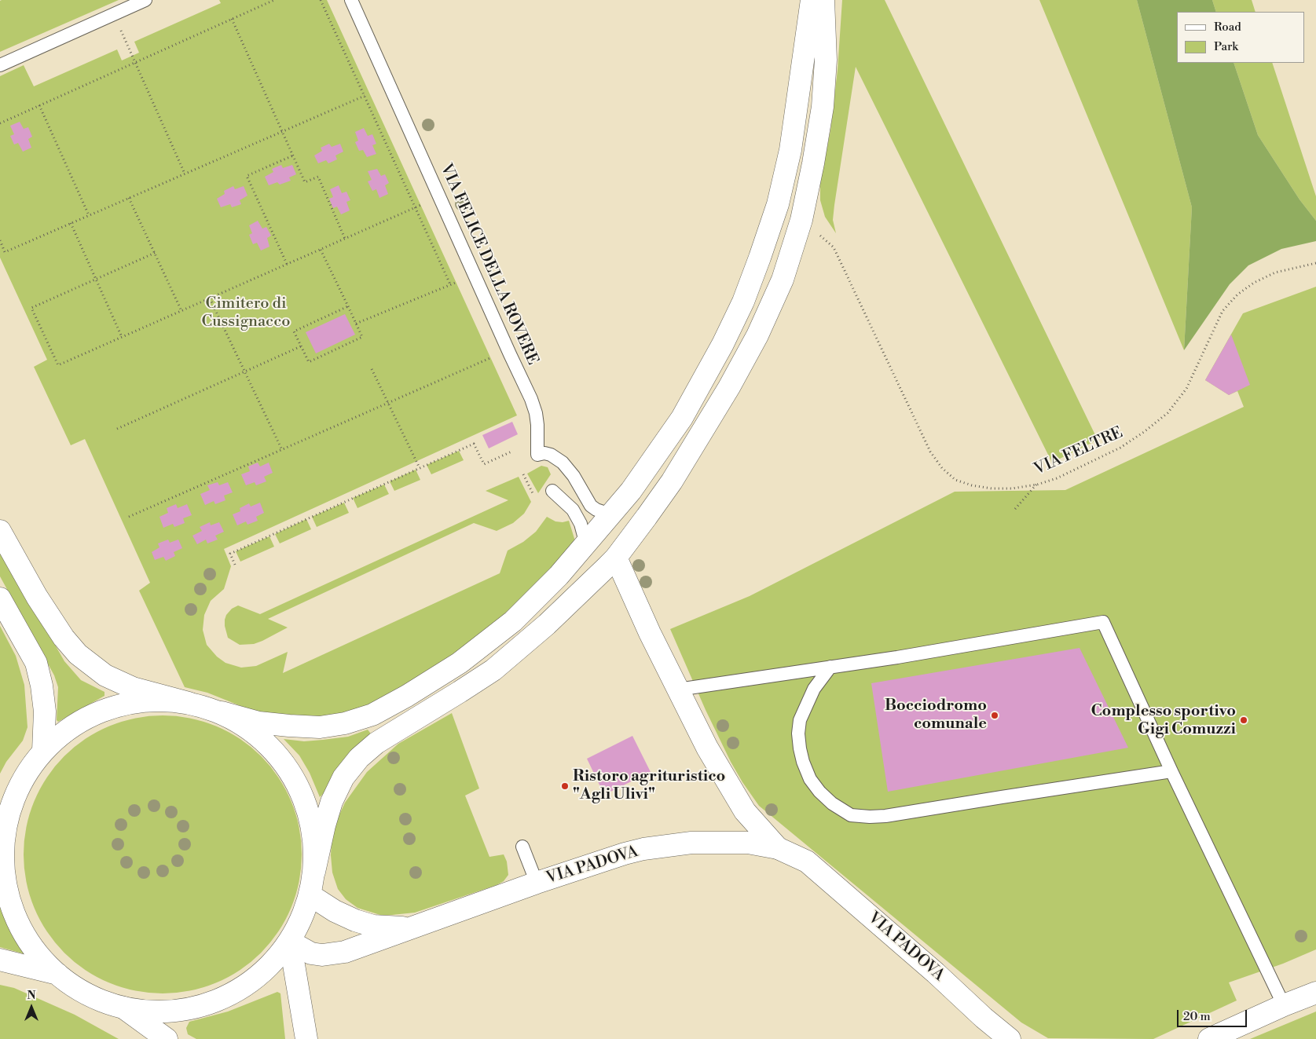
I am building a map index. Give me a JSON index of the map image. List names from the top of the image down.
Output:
{
  "streets": {
    "main road": ["VIA PADOVA"],
    "lane": ["VIA FELICE DELLA ROVERE"],
    "path": ["VIA FELTRE"]
  },
  "parks": ["Cimitero di Cussignacco"],
  "places": ["Bocciodromo comunale", "Complesso sportivo Gigi Comuzzi", "Ristoro agrituristico \"Agli Ulivi\""],
  "legend": ["Road", "Park"],
  "scale_bar": "20 m",
  "north": "top"
}
